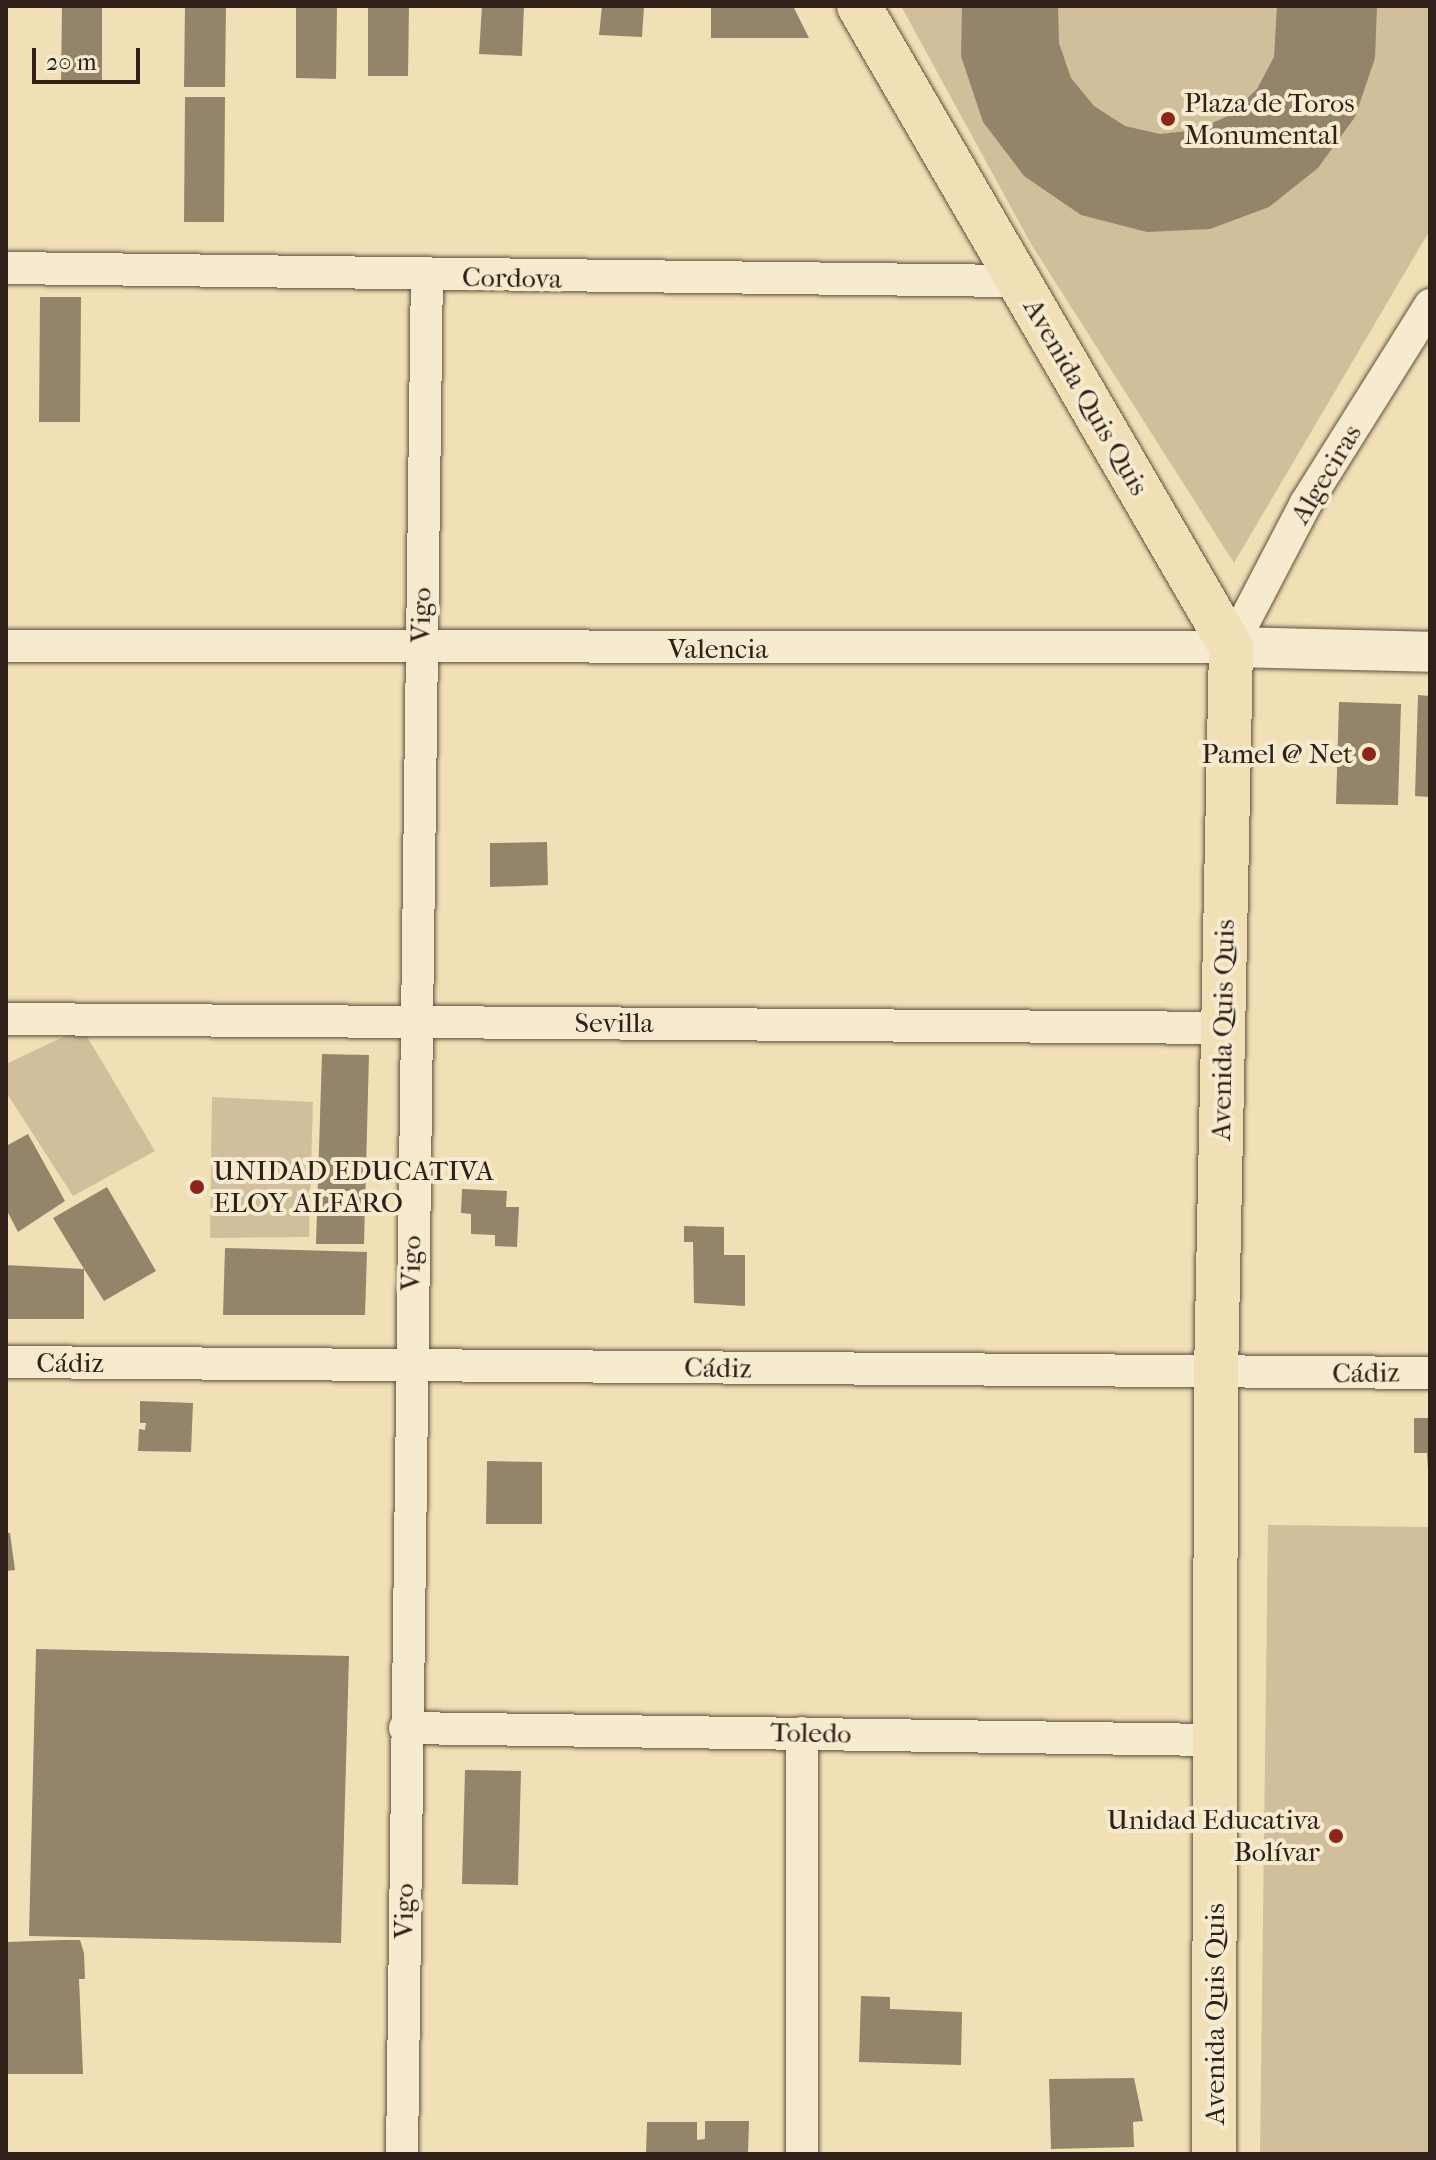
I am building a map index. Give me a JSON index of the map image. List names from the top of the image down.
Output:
{
  "streets": {
    "main road": ["Avenida Quis Quis"],
    "street": [
      "Cordova",
      "Algeciras",
      "Vigo",
      "Valencia",
      "Sevilla",
      "Cádiz",
      "Toledo"
    ]
  },
  "crossings": [
    ["Cordova", "Avenida Quis Quis"],
    ["Cordova", "Vigo"],
    ["Avenida Quis Quis", "Algeciras"],
    ["Avenida Quis Quis", "Valencia"],
    ["Avenida Quis Quis", "Sevilla"],
    ["Avenida Quis Quis", "Cádiz"],
    ["Avenida Quis Quis", "Toledo"],
    ["Algeciras", "Valencia"],
    ["Vigo", "Valencia"],
    ["Vigo", "Sevilla"],
    ["Vigo", "Cádiz"],
    ["Vigo", "Toledo"]
  ],
  "places": [
    "Plaza de Toros Monumental",
    "Pamel @ Net",
    "UNIDAD EDUCATIVA ELOY ALFARO",
    "Unidad Educativa Bolívar"
  ],
  "scale_bar": "20 m"
}
